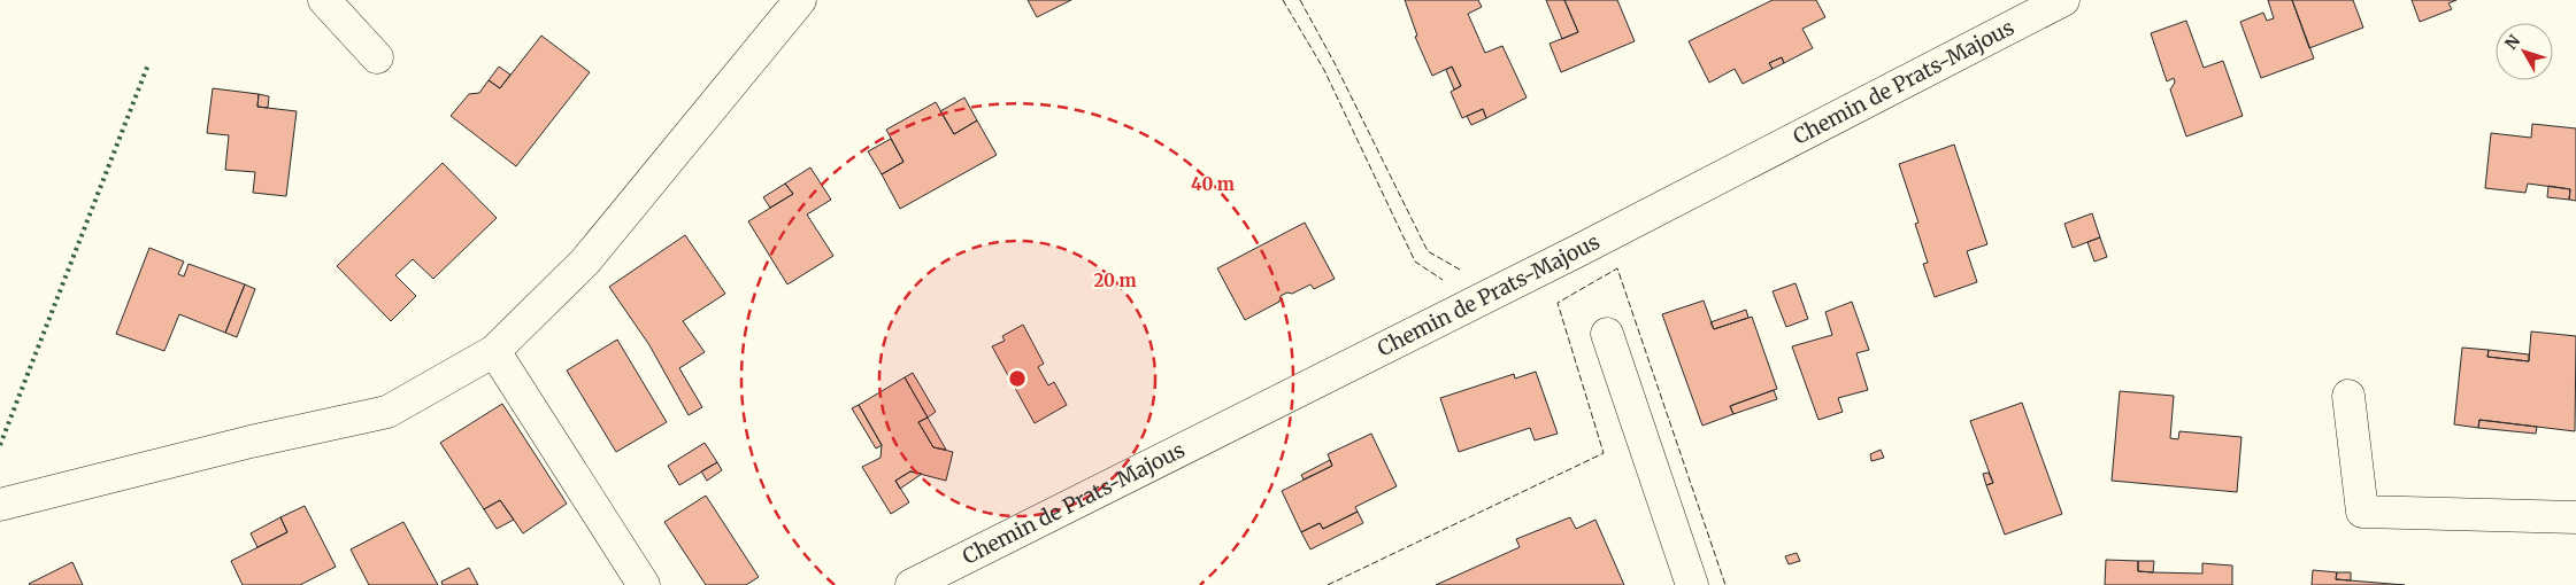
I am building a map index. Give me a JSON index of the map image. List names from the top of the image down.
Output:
{
  "streets": {
    "street": ["Chemin de Prats-Majous"]
  },
  "north": "top left",
  "rings": ["40 m", "20 m"]
}
